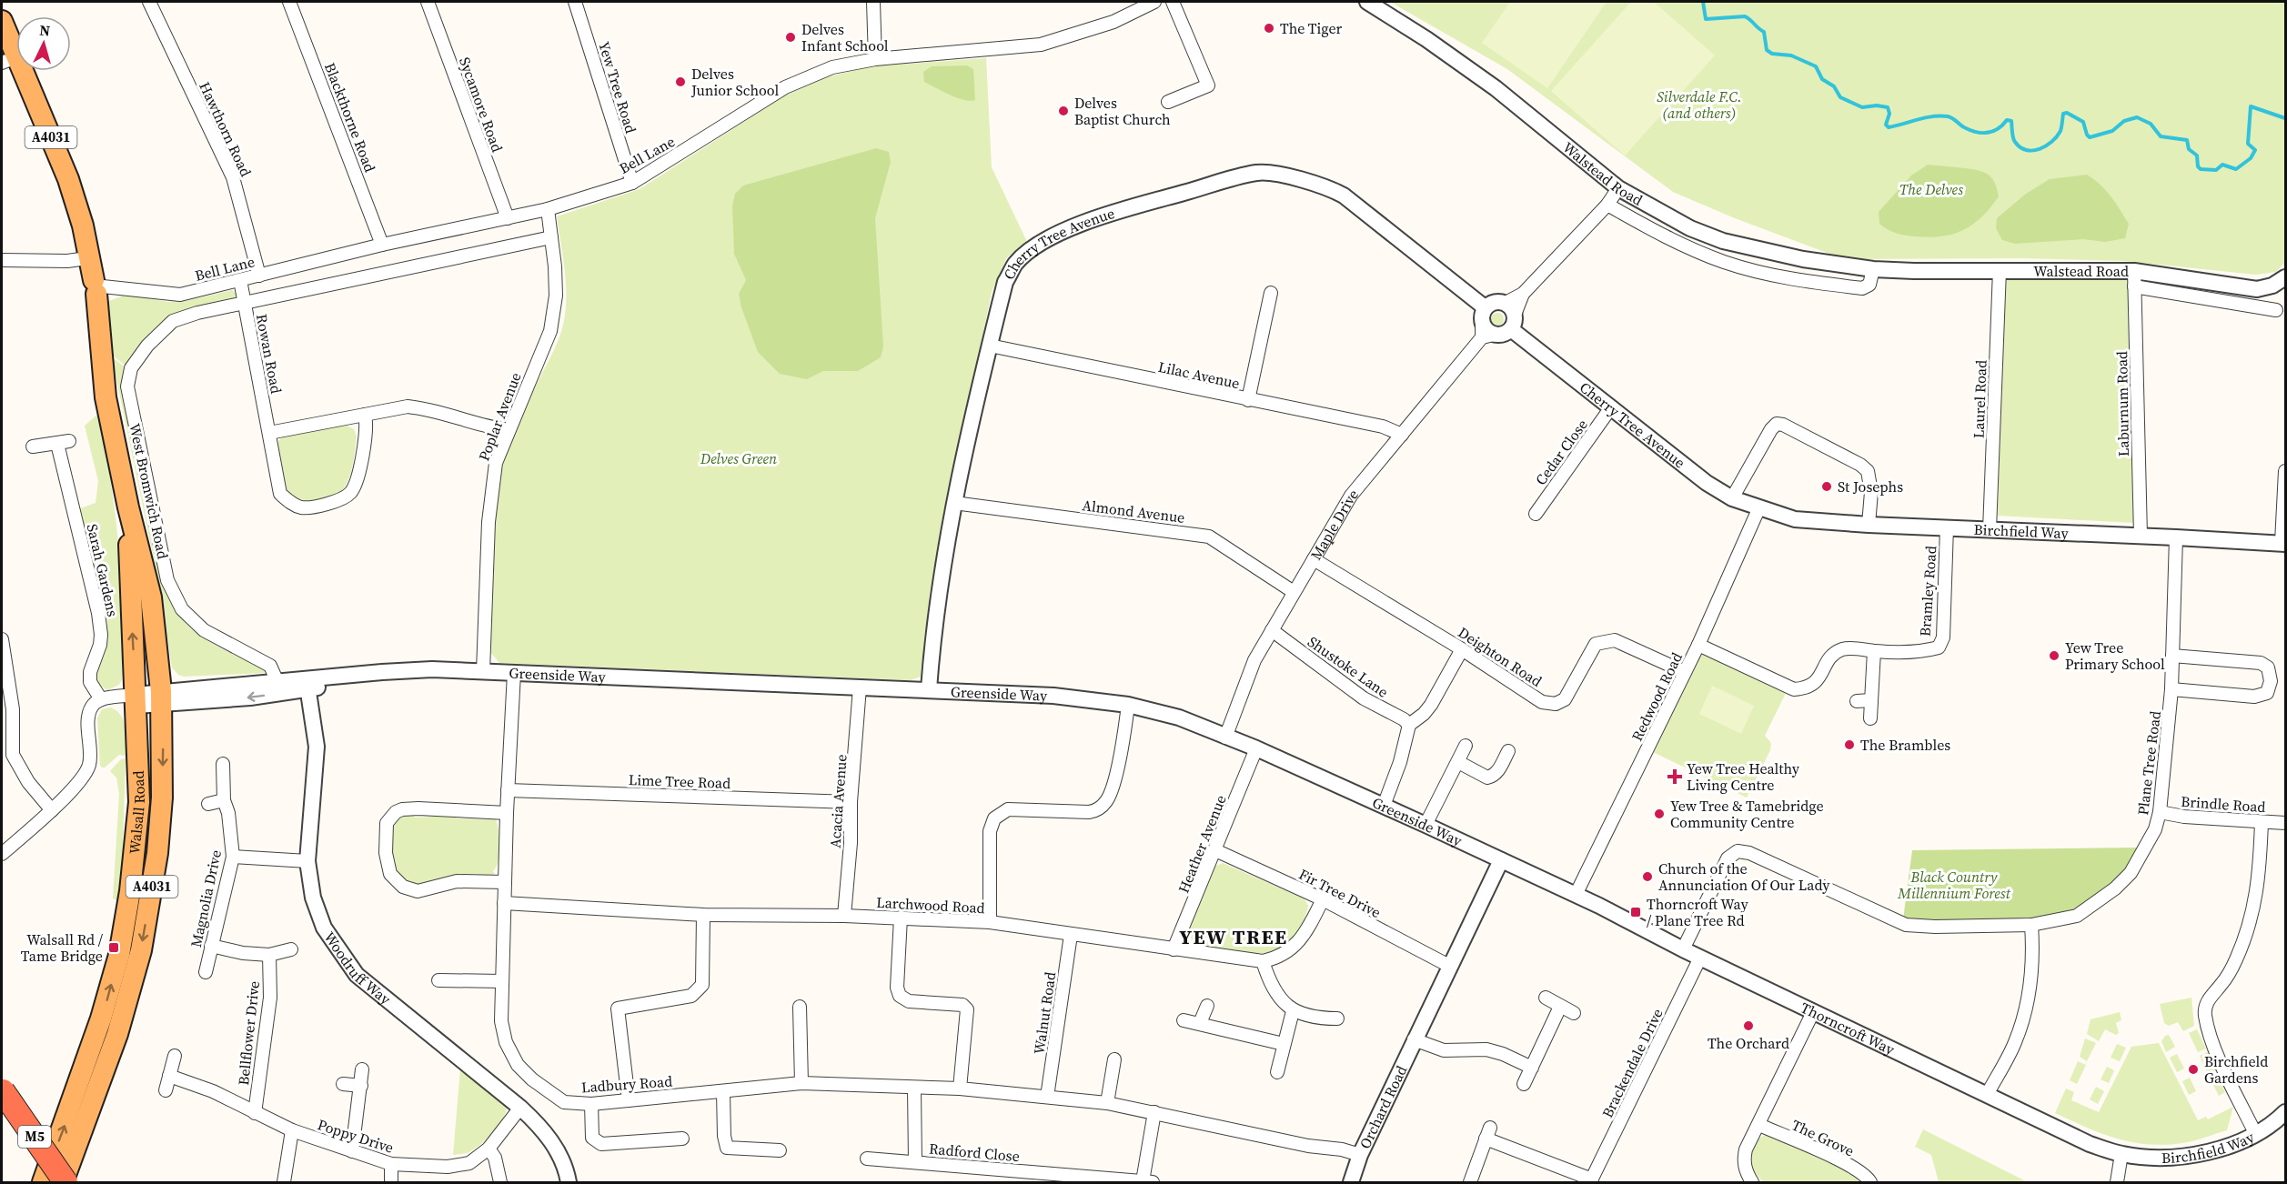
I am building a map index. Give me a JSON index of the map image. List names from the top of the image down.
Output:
{
  "streets": {
    "highway": ["M5"],
    "main road": ["A4031", "West Bromwich Road", "Walsall Road"],
    "street": [
      "Yew Tree Road",
      "Sycamore Road",
      "Blackthorne Road",
      "Hawthorn Road",
      "Bell Lane",
      "Walstead Road",
      "Cherry Tree Avenue",
      "Rowan Road",
      "Lilac Avenue",
      "Laurel Road",
      "Laburnum Road",
      "Poplar Avenue",
      "Cedar Close",
      "Almond Avenue",
      "Maple Drive",
      "Birchfield Way",
      "Sarah Gardens",
      "Bramley Road",
      "Deighton Road",
      "Shustoke Lane",
      "Greenside Way",
      "Redwood Road",
      "Plane Tree Road",
      "Lime Tree Road",
      "Acacia Avenue",
      "Brindle Road",
      "Heather Avenue",
      "Fir Tree Drive",
      "Magnolia Drive",
      "Larchwood Road",
      "Woodruff Way",
      "Walnut Road",
      "Thorncroft Way",
      "Bellflower Drive",
      "Brackendale Drive",
      "Ladbury Road",
      "Orchard Road",
      "Poppy Drive",
      "The Grove",
      "Radford Close"
    ]
  },
  "crossings": [
    ["Yew Tree Road", "Bell Lane"],
    ["Sycamore Road", "Bell Lane"],
    ["Blackthorne Road", "Bell Lane"],
    ["Hawthorn Road", "Bell Lane"],
    ["Bell Lane", "Rowan Road"],
    ["Bell Lane", "Poplar Avenue"],
    ["Bell Lane", "West Bromwich Road"],
    ["Walstead Road", "Laurel Road"],
    ["Walstead Road", "Laburnum Road"],
    ["Cherry Tree Avenue", "Lilac Avenue"],
    ["Cherry Tree Avenue", "Cedar Close"],
    ["Cherry Tree Avenue", "Almond Avenue"],
    ["Cherry Tree Avenue", "Maple Drive"],
    ["Cherry Tree Avenue", "Birchfield Way"],
    ["Cherry Tree Avenue", "Greenside Way"],
    ["Cherry Tree Avenue", "Redwood Road"],
    ["Rowan Road", "West Bromwich Road"],
    ["Lilac Avenue", "Maple Drive"],
    ["Laurel Road", "Birchfield Way"],
    ["Laburnum Road", "Birchfield Way"],
    ["Poplar Avenue", "Greenside Way"],
    ["West Bromwich Road", "Greenside Way"],
    ["West Bromwich Road", "Walsall Road"],
    ["Almond Avenue", "Maple Drive"],
    ["Maple Drive", "Deighton Road"],
    ["Maple Drive", "Shustoke Lane"],
    ["Maple Drive", "Greenside Way"],
    ["Birchfield Way", "Bramley Road"],
    ["Birchfield Way", "Redwood Road"],
    ["Birchfield Way", "Plane Tree Road"],
    ["Birchfield Way", "Thorncroft Way"],
    ["Bramley Road", "Redwood Road"],
    ["Deighton Road", "Redwood Road"],
    ["Greenside Way", "Redwood Road"],
    ["Greenside Way", "Acacia Avenue"],
    ["Greenside Way", "Walsall Road"],
    ["Greenside Way", "Heather Avenue"],
    ["Greenside Way", "Woodruff Way"],
    ["Greenside Way", "Thorncroft Way"],
    ["Greenside Way", "Ladbury Road"],
    ["Greenside Way", "Orchard Road"],
    ["Redwood Road", "Thorncroft Way"],
    ["Plane Tree Road", "Brindle Road"],
    ["Plane Tree Road", "Thorncroft Way"],
    ["Lime Tree Road", "Acacia Avenue"],
    ["Lime Tree Road", "Ladbury Road"],
    ["Acacia Avenue", "Larchwood Road"],
    ["Walsall Road", "M5"],
    ["Heather Avenue", "Fir Tree Drive"],
    ["Heather Avenue", "Larchwood Road"],
    ["Fir Tree Drive", "Orchard Road"],
    ["Larchwood Road", "Walnut Road"],
    ["Larchwood Road", "Ladbury Road"],
    ["Woodruff Way", "Poppy Drive"],
    ["Walnut Road", "Ladbury Road"],
    ["Walnut Road", "Orchard Road"],
    ["Thorncroft Way", "Brackendale Drive"],
    ["Bellflower Drive", "Poppy Drive"],
    ["Ladbury Road", "Orchard Road"],
    ["Ladbury Road", "Radford Close"]
  ],
  "districts": ["YEW TREE"],
  "parks": [
    "Silverdale F.C. (and others)",
    "The Delves",
    "Delves Green",
    "Black Country Millennium Forest"
  ],
  "places": {
    "other": [
      "The Tiger",
      "Delves Infant School",
      "Delves Junior School",
      "Delves Baptist Church",
      "St Josephs",
      "Yew Tree Primary School",
      "The Brambles",
      "Yew Tree & Tamebridge Community Centre",
      "Church of the Annunciation Of Our Lady",
      "The Orchard",
      "Birchfield Gardens"
    ],
    "health": ["Yew Tree Healthy Living Centre"],
    "transit": ["Thorncroft Way / Plane Tree Rd", "Walsall Rd / Tame Bridge"]
  },
  "north": "top"
}
